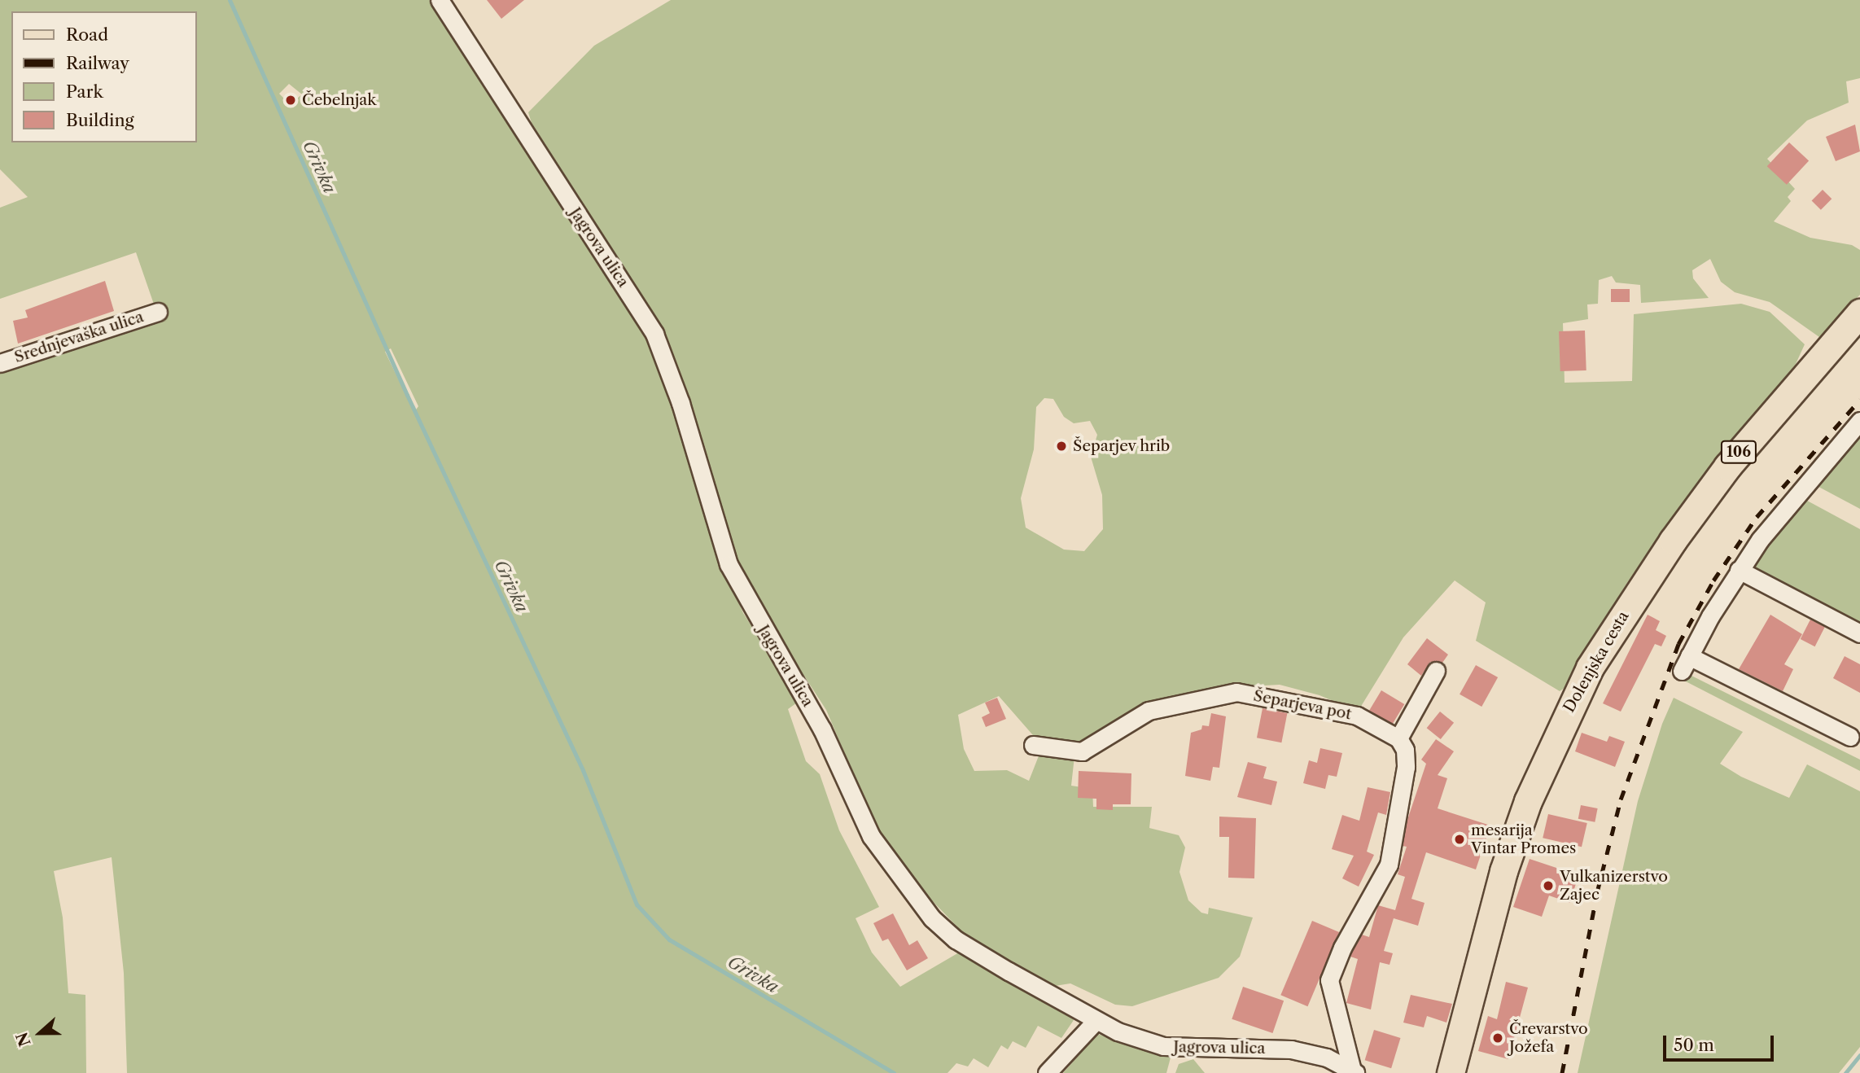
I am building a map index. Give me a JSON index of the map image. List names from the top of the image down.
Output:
{
  "streets": {
    "main road": ["106", "Dolenjska cesta"],
    "street": ["Jagrova ulica", "Srednjevaška ulica", "Šeparjeva pot"]
  },
  "water": ["Grivka"],
  "places": [
    "Čebelnjak",
    "Šeparjev hrib",
    "mesarija Vintar Promes",
    "Vulkanizerstvo Zajec",
    "Črevarstvo Jožefa"
  ],
  "legend": [
    "Road",
    "Railway",
    "Park",
    "Building"
  ],
  "scale_bar": "50 m",
  "north": "left"
}
